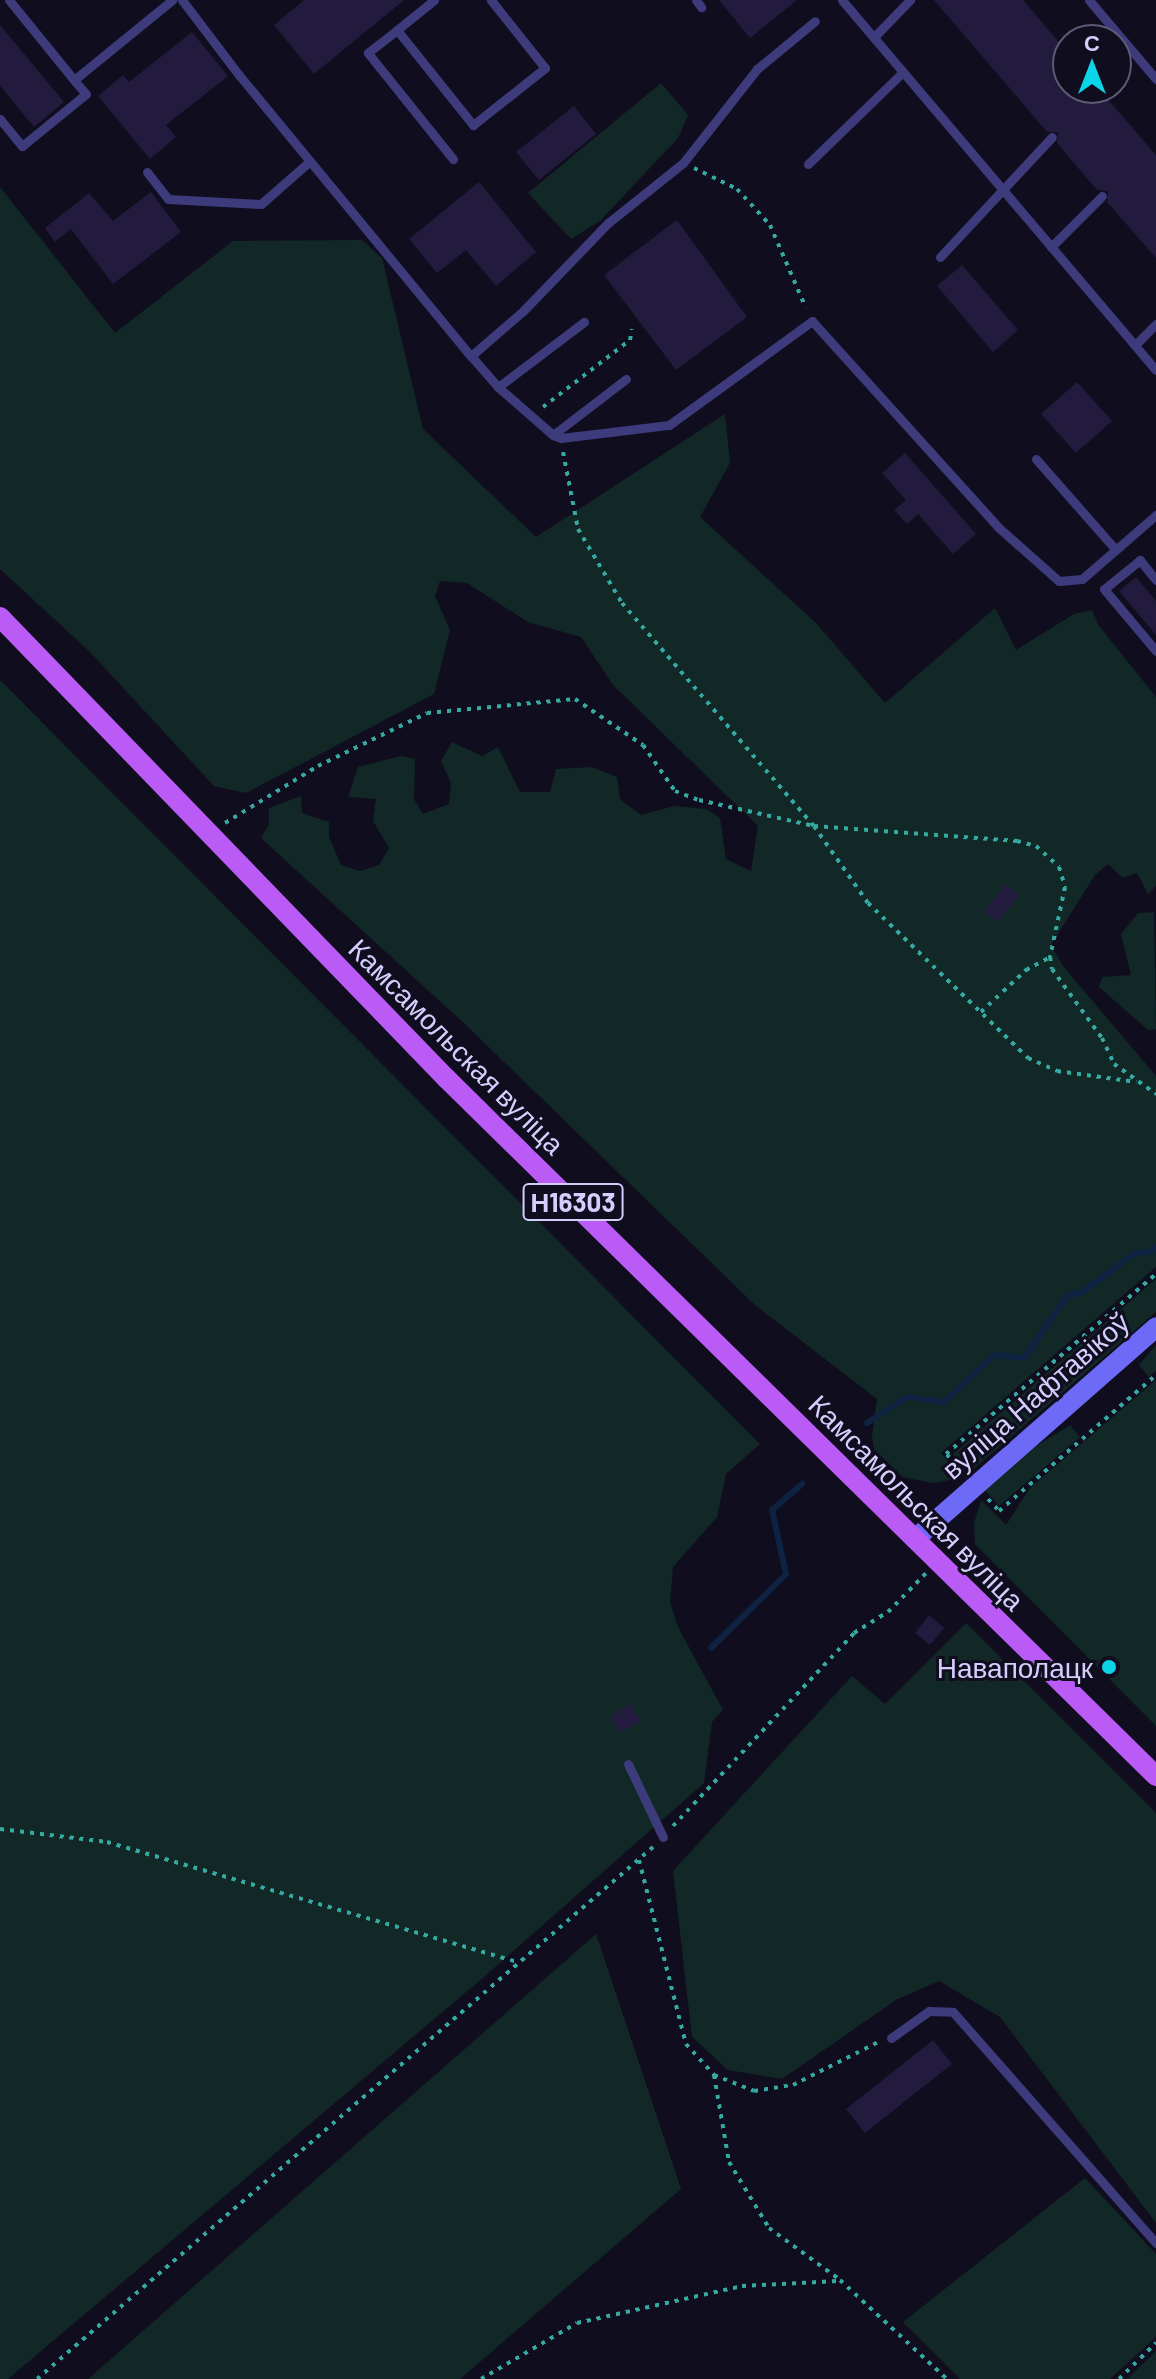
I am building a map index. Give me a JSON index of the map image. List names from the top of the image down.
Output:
{
  "streets": {
    "main road": ["Камсамольская вуліца", "Н16303"],
    "street": ["вуліца Нафтавікоў"]
  },
  "crossings": [
    ["Камсамольская вуліца", "вуліца Нафтавікоў"]
  ],
  "places": ["Наваполацк"],
  "north": "top"
}
